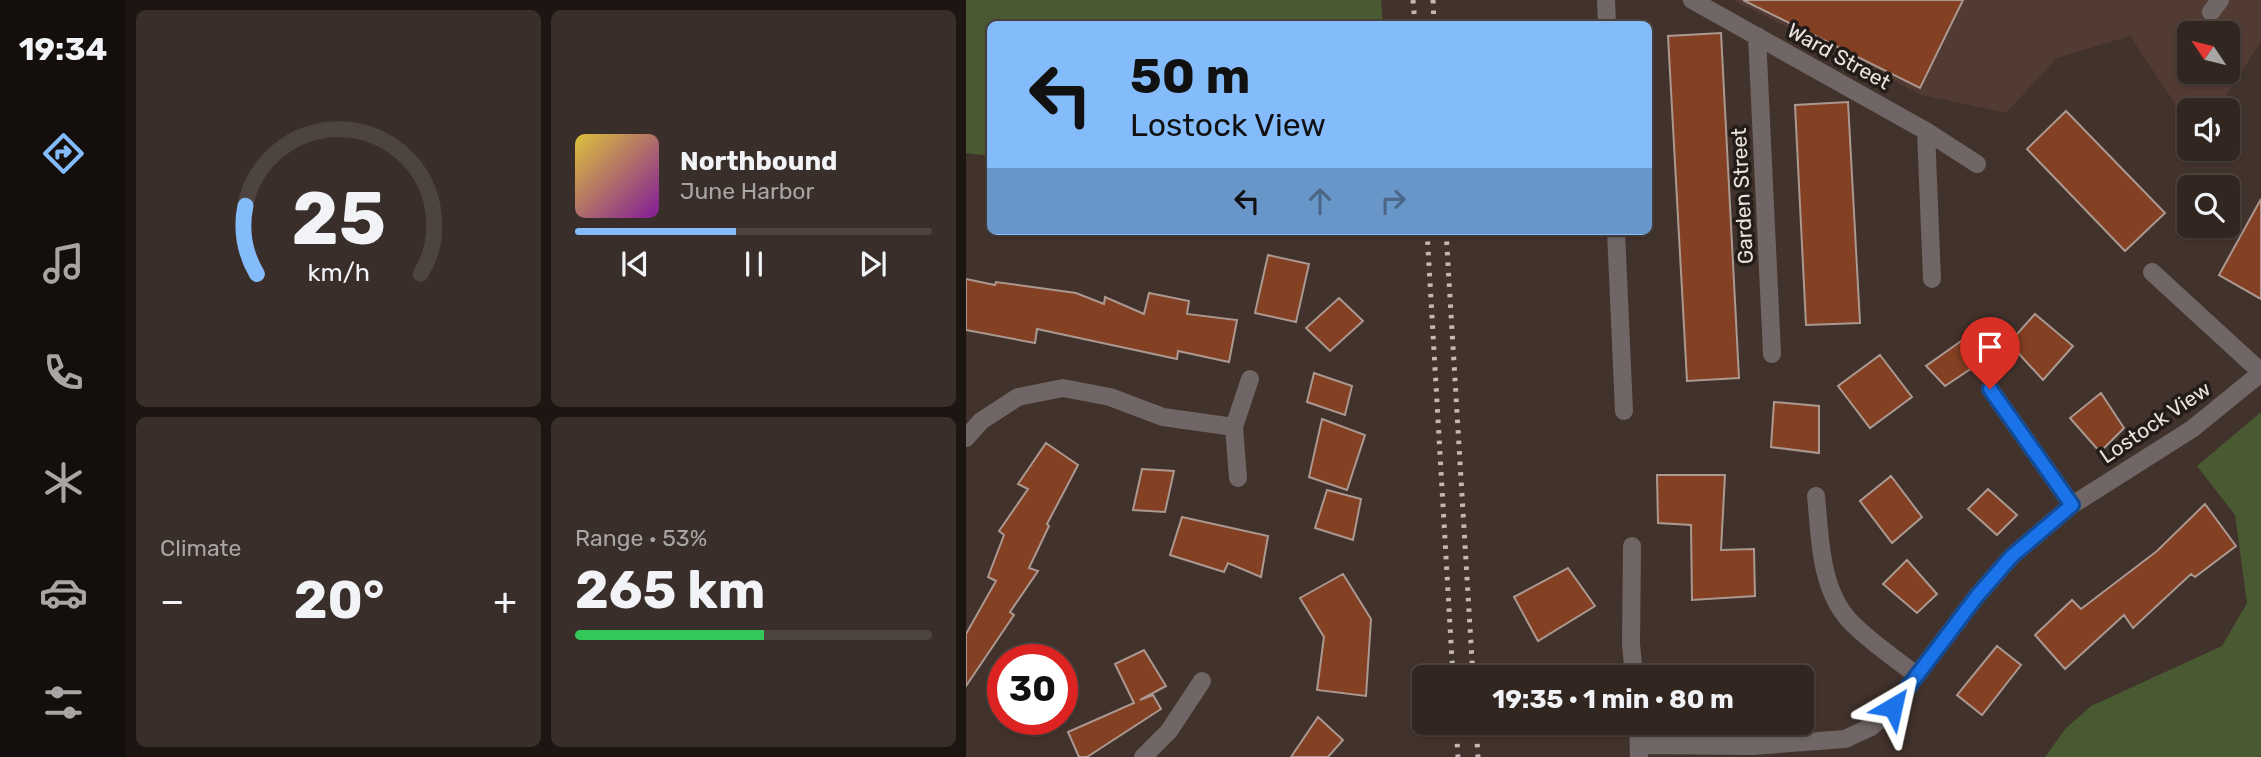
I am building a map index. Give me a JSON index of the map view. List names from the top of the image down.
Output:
{
  "streets": {
    "street": ["Ward Street", "Garden Street", "Lostock View"]
  },
  "crossings": [
    ["Ward Street", "Garden Street"]
  ],
  "north": "top left",
  "page": {
    "tabs": "19:34",
    "turn": ["50 m", "Lostock View"],
    "song": ["Northbound", "June Harbor"],
    "tile": [
      "Climate",
      ["Range · 53%", "265 km"]
    ],
    "heat": ["−", "20°", "+"],
    "limit": "30",
    "trip": "19:35 · 1 min · 80 m",
    "gauge": ["25", "km/h"]
  }
}
